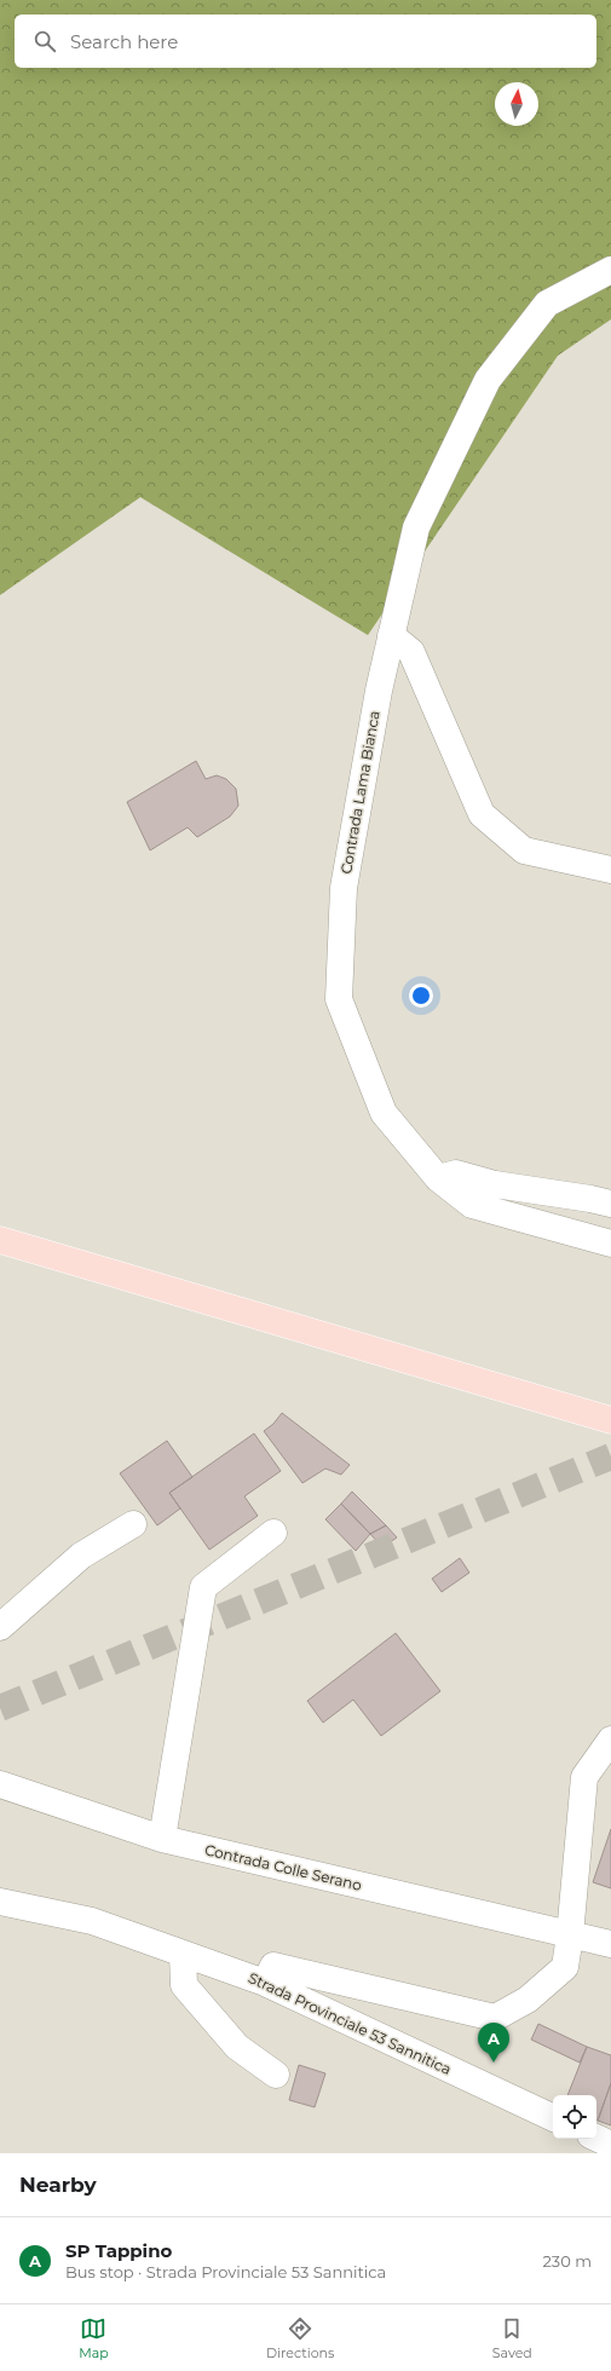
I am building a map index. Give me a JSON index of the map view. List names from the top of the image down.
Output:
{
  "streets": {
    "street": ["Contrada Lama Bianca", "Contrada Colle Serano", "Strada Provinciale 53 Sannitica"]
  },
  "north": "top",
  "page": {
    "search": "Search here",
    "pins": "A",
    "heading": "Nearby",
    "list": [
      {
        "mark": "A",
        "name": "SP Tappino",
        "note": "Bus stop · Strada Provinciale 53 Sannitica",
        "value": "230 m"
      }
    ],
    "nav": ["Map", "Directions", "Saved"]
  }
}
